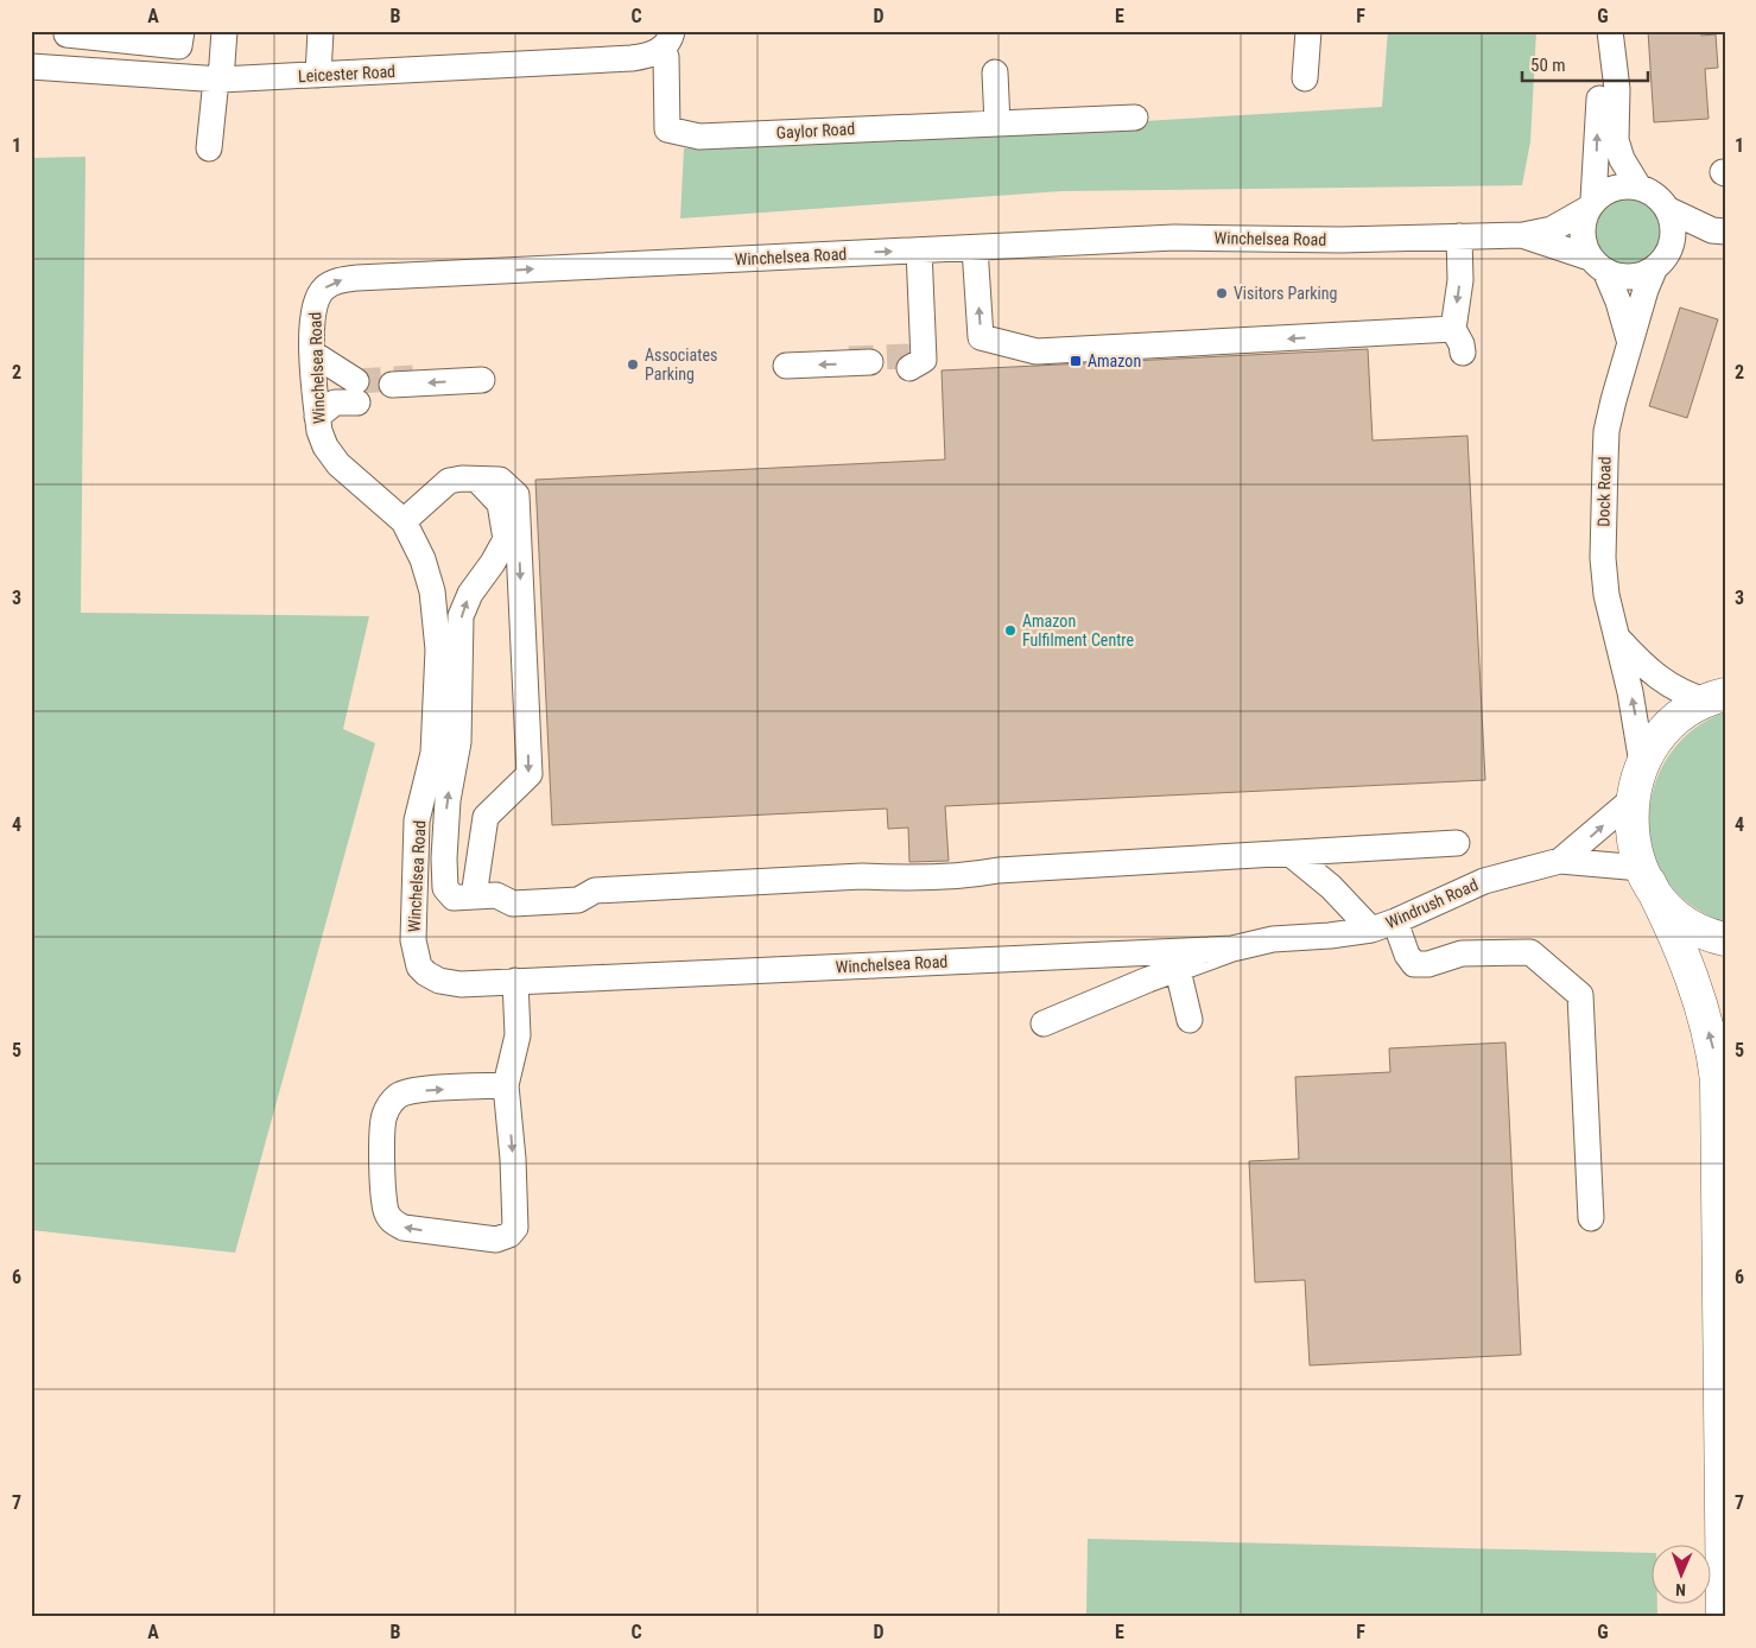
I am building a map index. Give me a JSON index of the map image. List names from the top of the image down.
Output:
{
  "streets": {
    "street": [
      "Leicester Road",
      "Gaylor Road",
      "Winchelsea Road",
      "Dock Road",
      "Windrush Road"
    ]
  },
  "crossings": [
    ["Leicester Road", "Gaylor Road"],
    ["Winchelsea Road", "Dock Road"],
    ["Winchelsea Road", "Windrush Road"]
  ],
  "places": {
    "other": ["Visitors Parking", "Associates Parking", "Amazon Fulfilment Centre"],
    "transit": ["Amazon"]
  },
  "scale_bar": "50 m",
  "north": "bottom",
  "grid": {
    "columns": [
      "A",
      "B",
      "C",
      "D",
      "E",
      "F",
      "G"
    ],
    "rows": [
      "1",
      "2",
      "3",
      "4",
      "5",
      "6",
      "7"
    ]
  }
}
